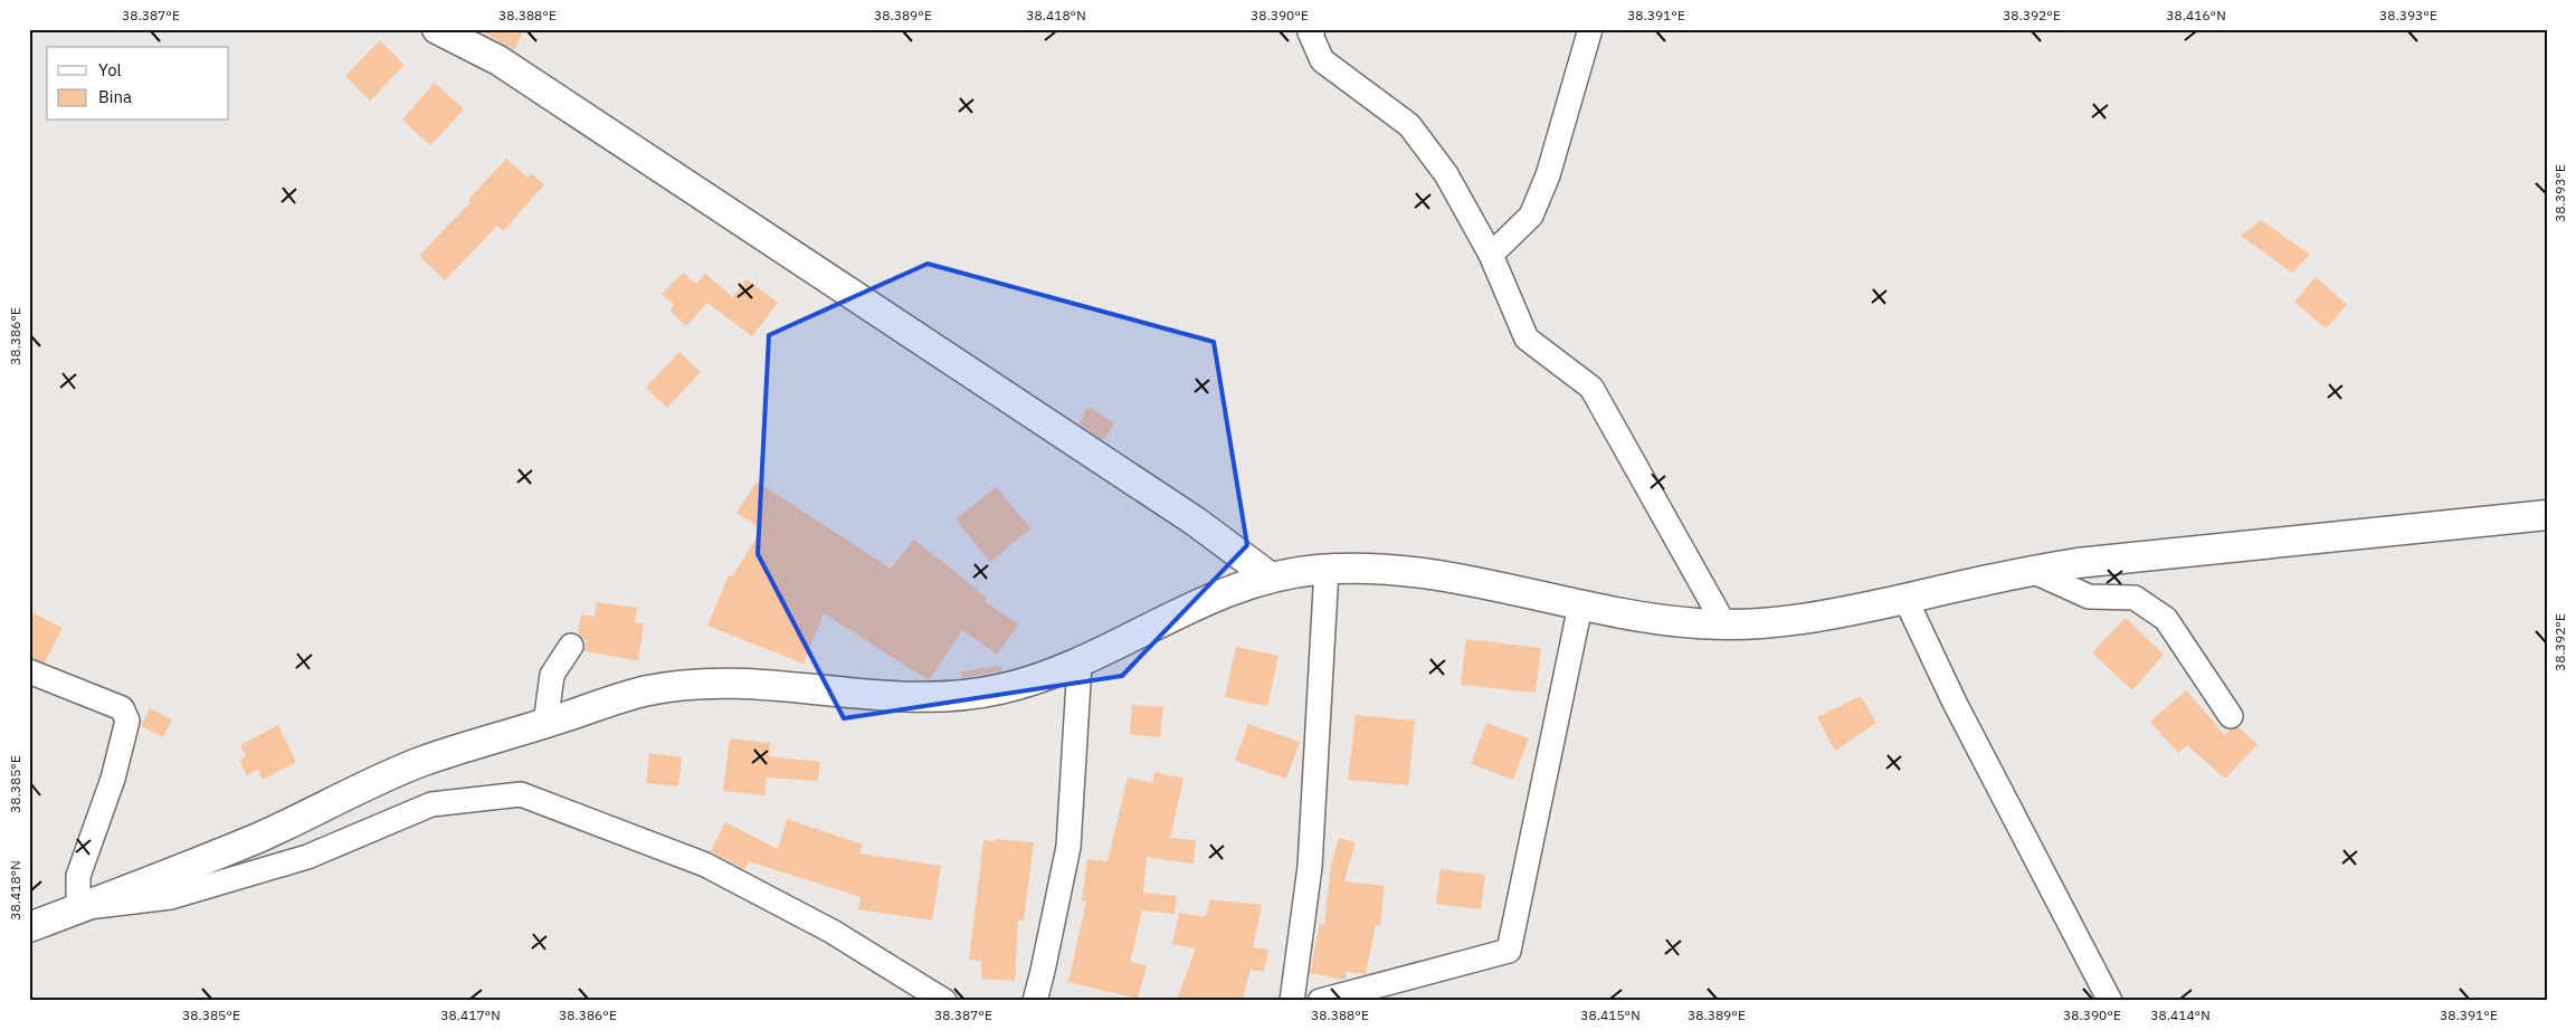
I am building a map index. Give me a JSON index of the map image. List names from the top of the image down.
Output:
{
  "legend": ["Yol", "Bina"],
  "coordinates": [
    "38.387°E",
    "38.388°E",
    "38.389°E",
    "38.418°N",
    "38.390°E",
    "38.391°E",
    "38.392°E",
    "38.416°N",
    "38.393°E",
    "38.386°E",
    "38.385°E",
    "38.417°N",
    "38.415°N",
    "38.414°N"
  ]
}
